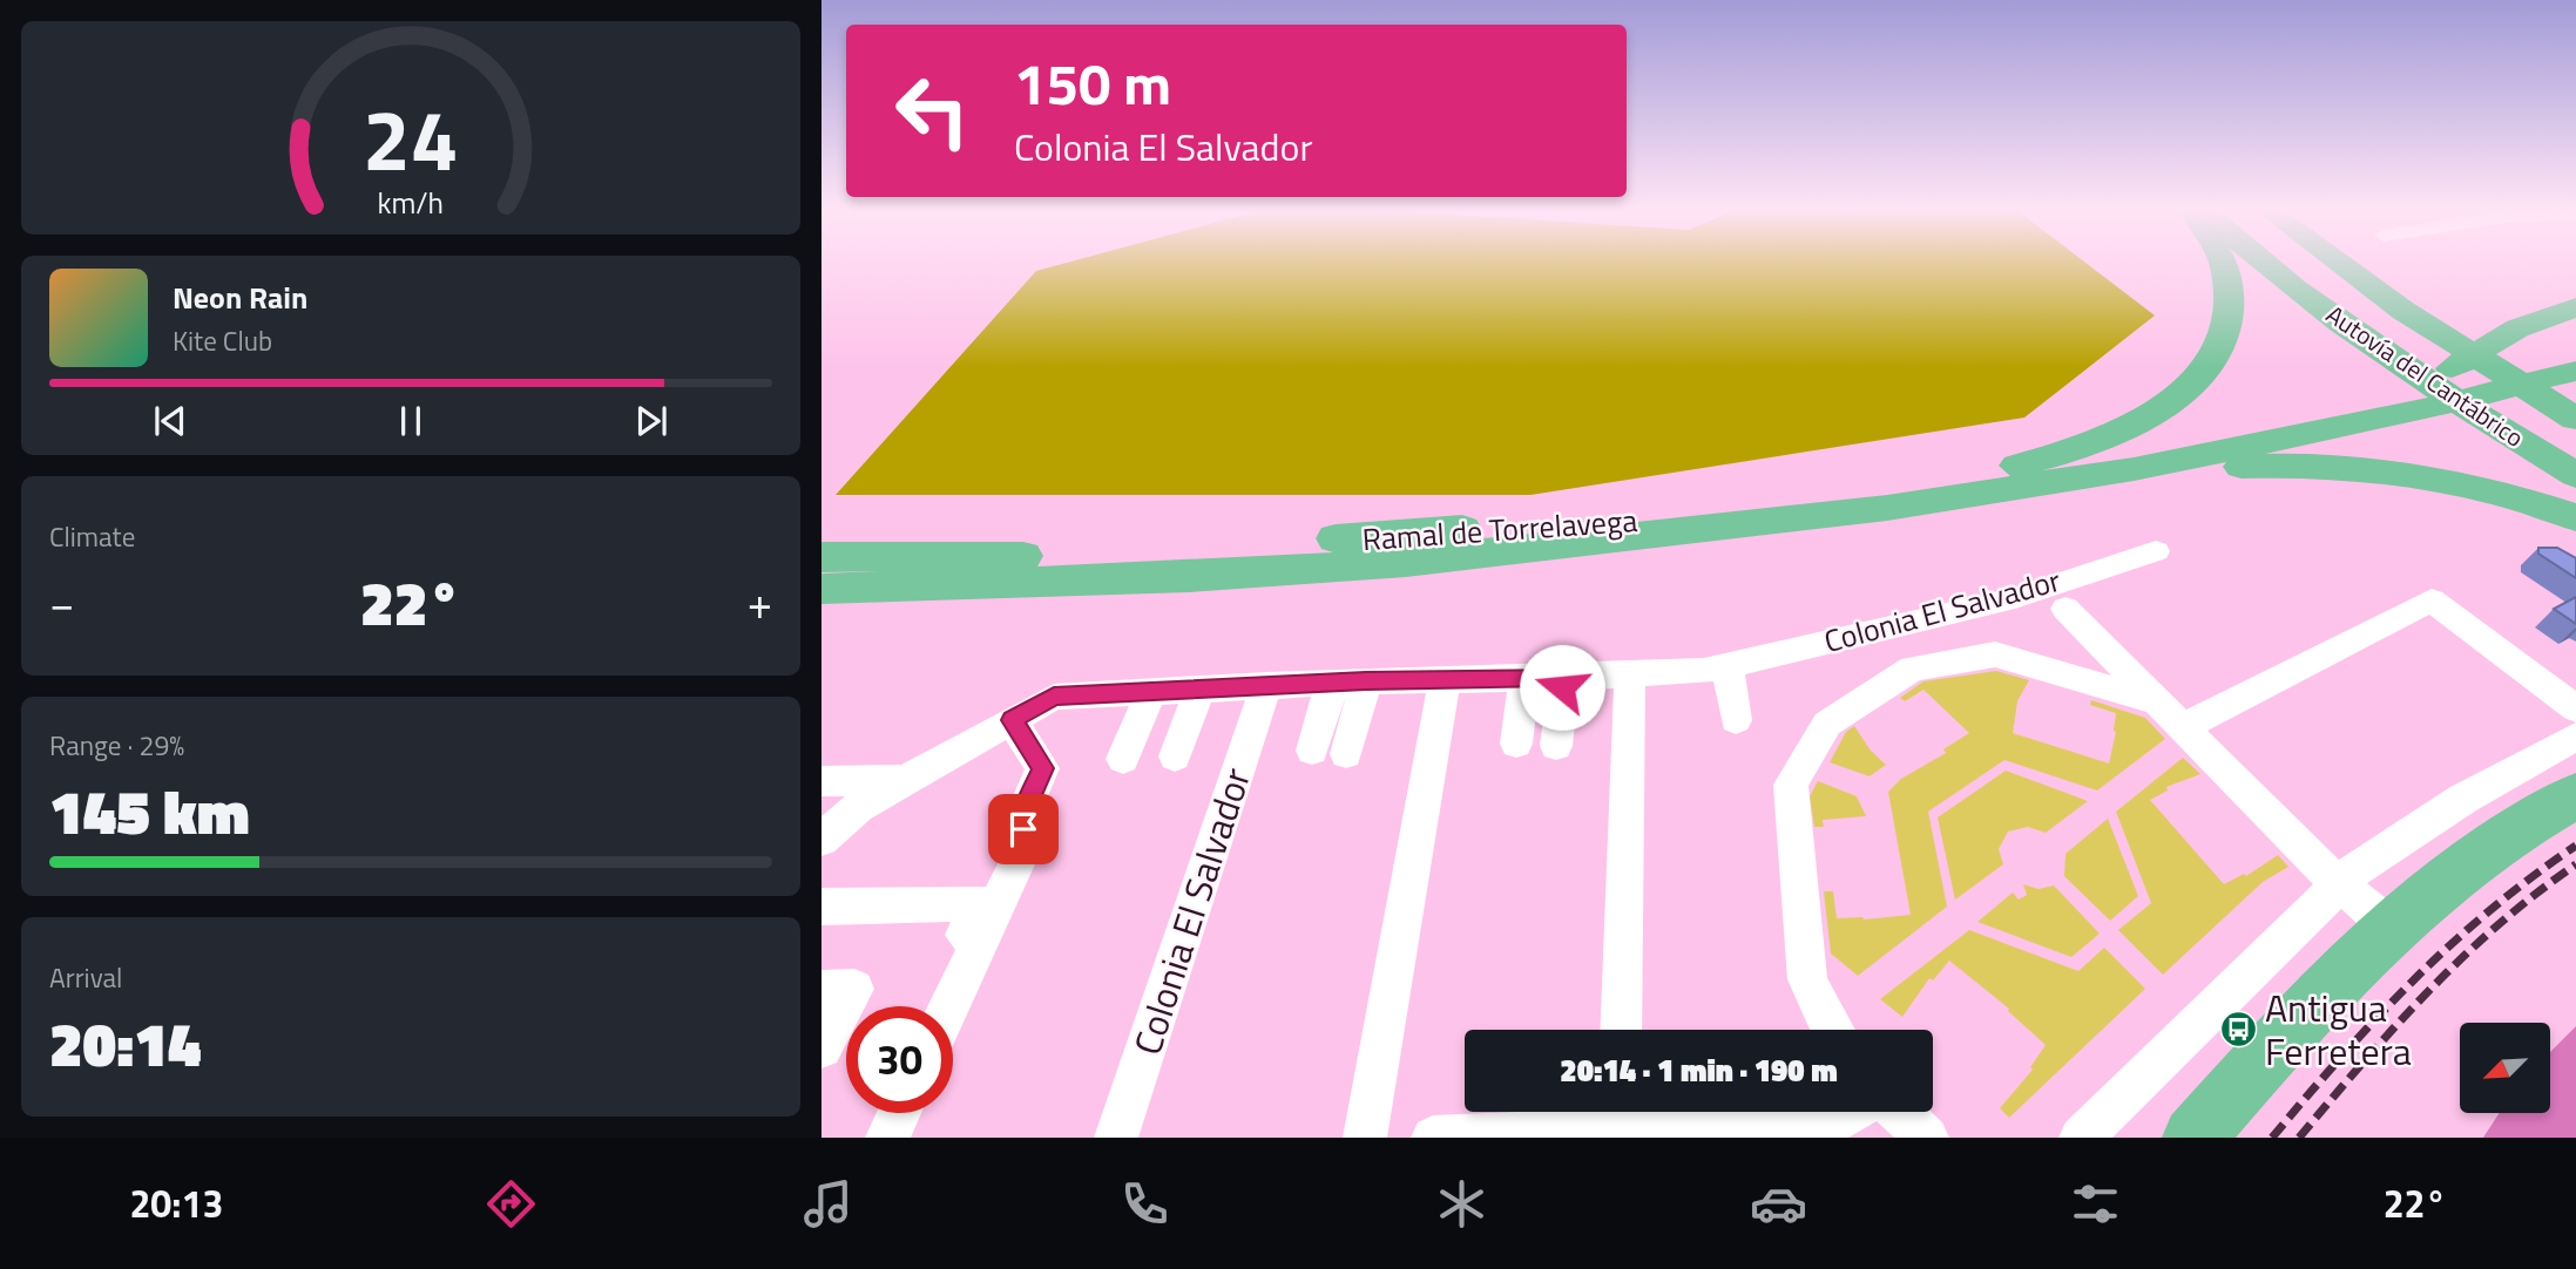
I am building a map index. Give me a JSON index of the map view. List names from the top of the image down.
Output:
{
  "streets": {
    "highway": ["Autovía del Cantábrico", "Ramal de Torrelavega"],
    "street": ["Colonia El Salvador"]
  },
  "crossings": [
    ["Autovía del Cantábrico", "Ramal de Torrelavega"]
  ],
  "places": {
    "bus stop": ["Antigua Ferretera"]
  },
  "north": "bottom left",
  "page": {
    "turn": ["150 m", "Colonia El Salvador"],
    "song": ["Neon Rain", "Kite Club"],
    "tile": [
      "Climate",
      ["Range · 29%", "145 km"],
      ["Arrival", "20:14"]
    ],
    "heat": ["−", "22°", "+"],
    "limit": "30",
    "trip": "20:14 · 1 min · 190 m",
    "tabs": ["20:13", "22°"],
    "gauge": ["24", "km/h"]
  }
}
